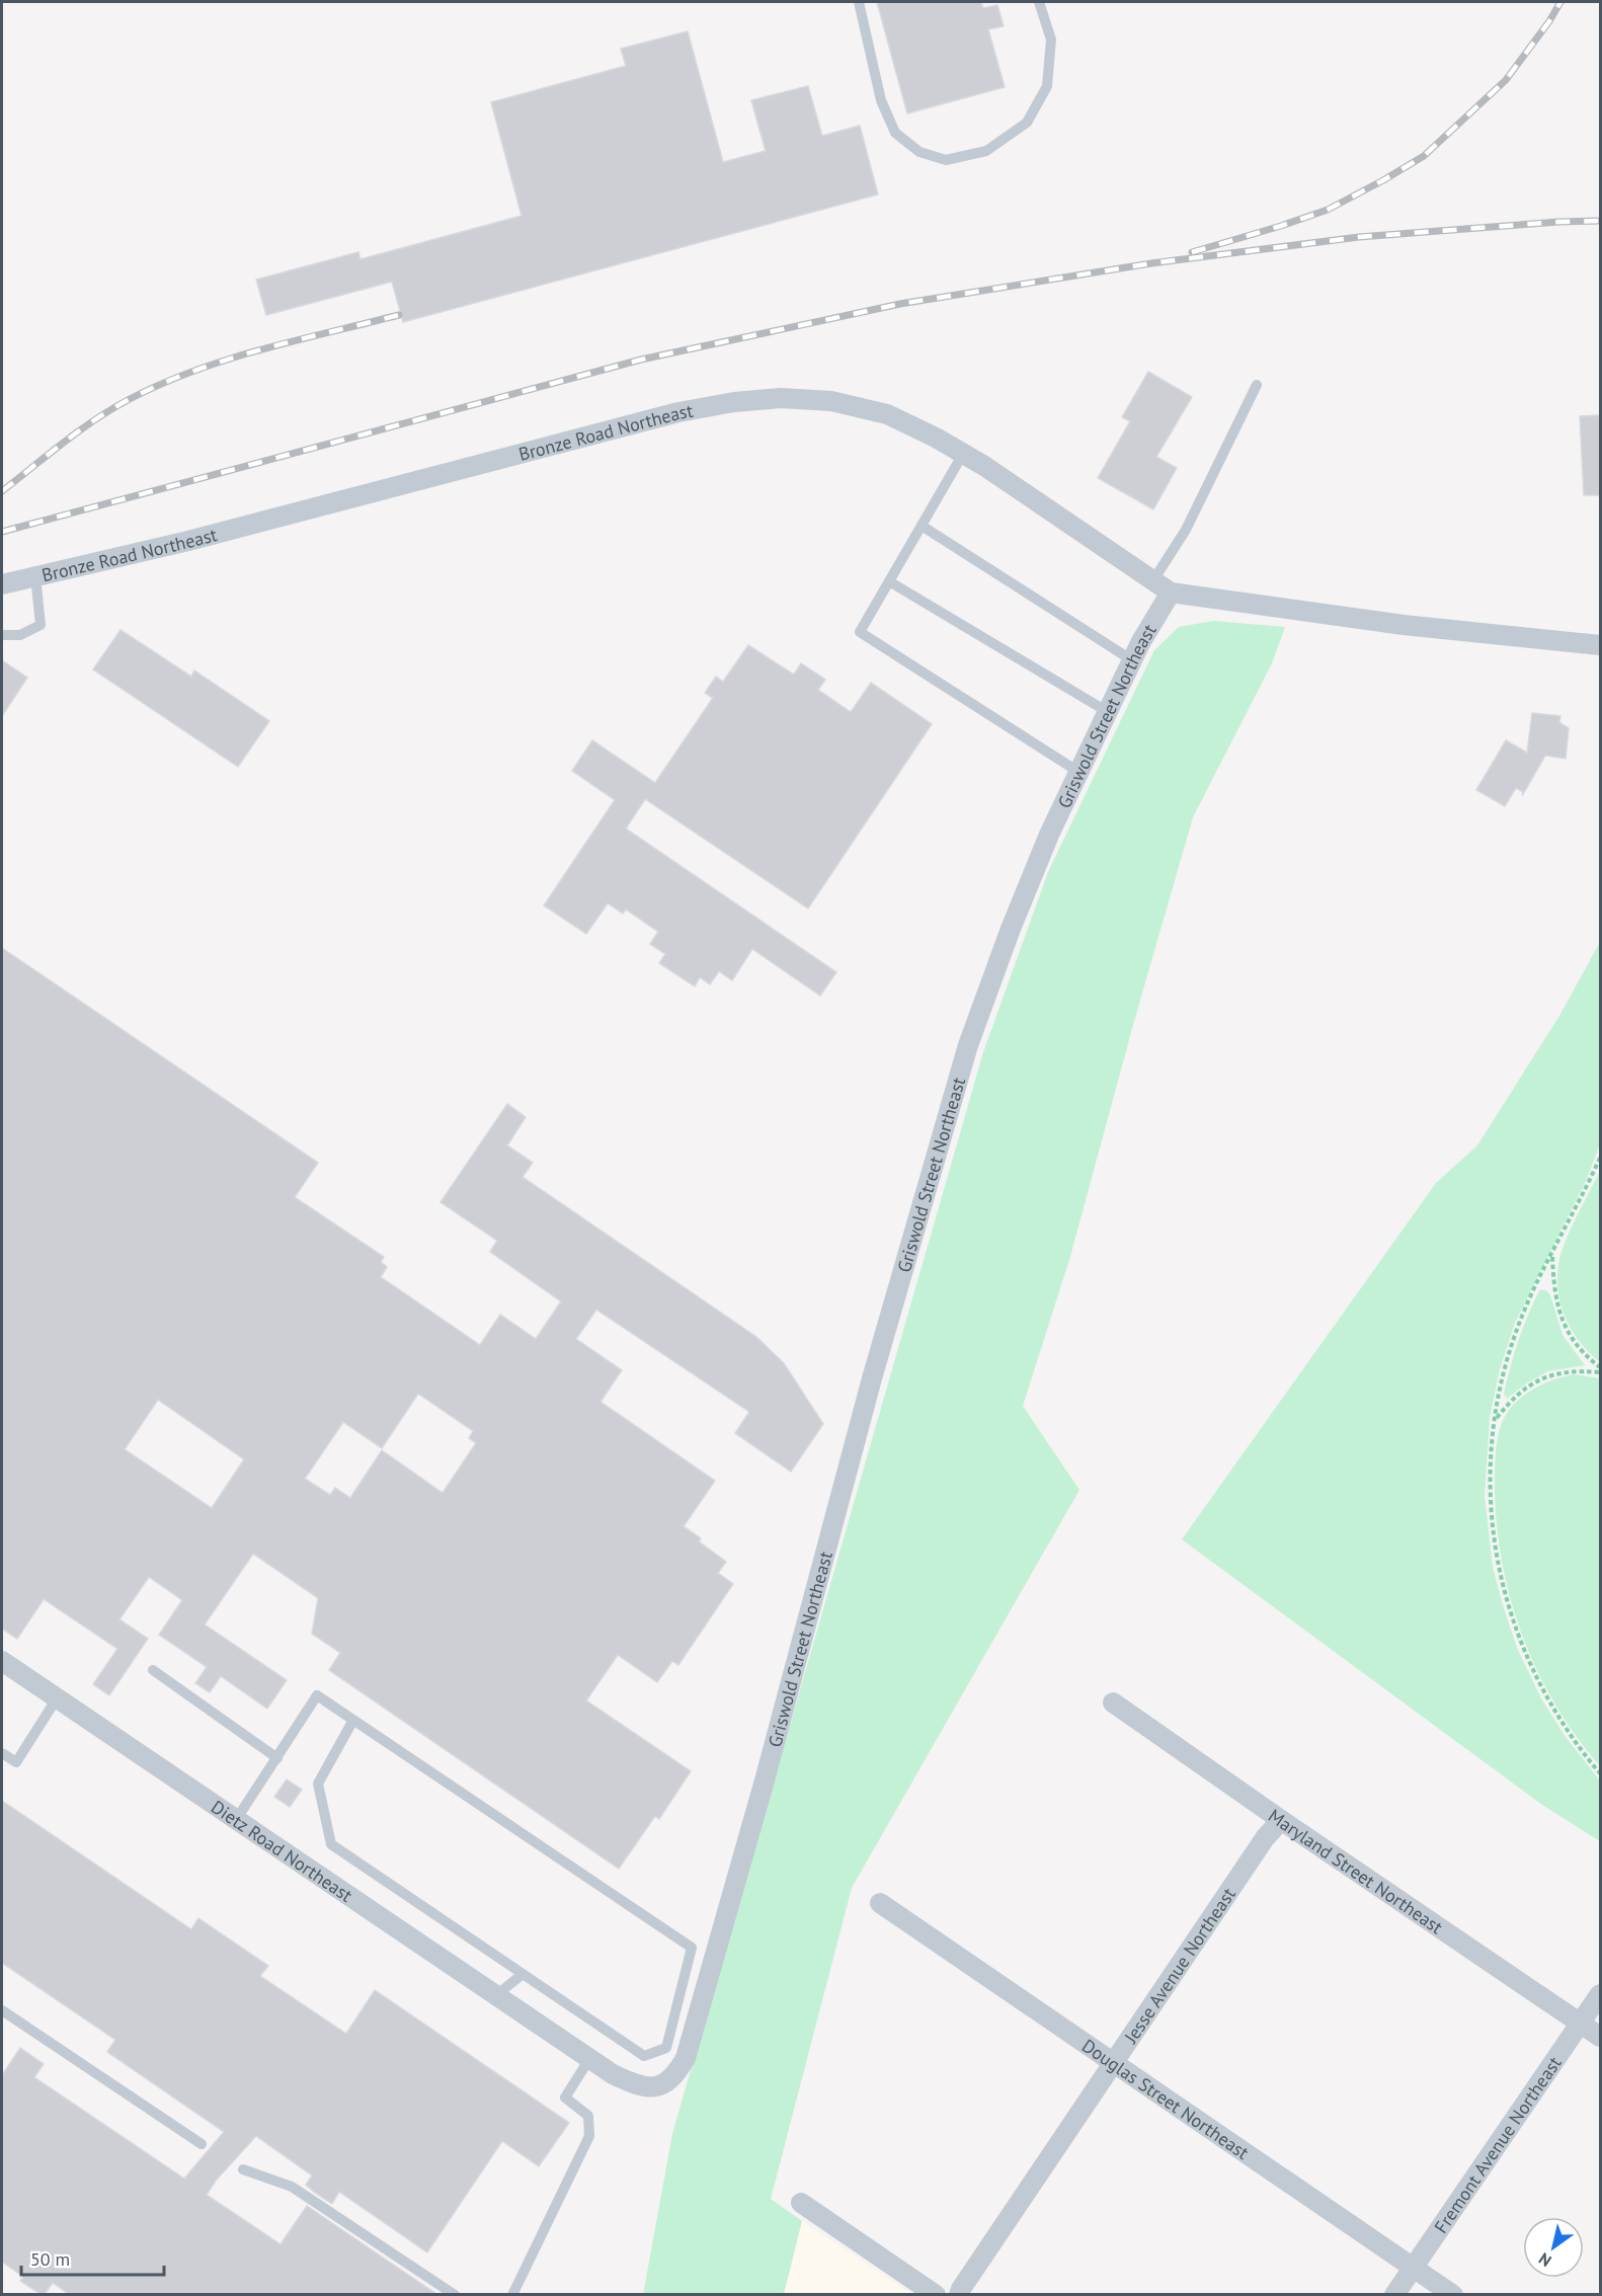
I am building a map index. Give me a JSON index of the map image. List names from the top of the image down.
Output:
{
  "streets": {
    "street": [
      "Bronze Road Northeast",
      "Griswold Street Northeast",
      "Dietz Road Northeast",
      "Maryland Street Northeast",
      "Jesse Avenue Northeast",
      "Douglas Street Northeast",
      "Fremont Avenue Northeast"
    ]
  },
  "crossings": [
    ["Bronze Road Northeast", "Griswold Street Northeast"],
    ["Griswold Street Northeast", "Dietz Road Northeast"],
    ["Maryland Street Northeast", "Jesse Avenue Northeast"],
    ["Maryland Street Northeast", "Fremont Avenue Northeast"],
    ["Jesse Avenue Northeast", "Douglas Street Northeast"],
    ["Douglas Street Northeast", "Fremont Avenue Northeast"]
  ],
  "scale_bar": "50 m",
  "north": "bottom left"
}
